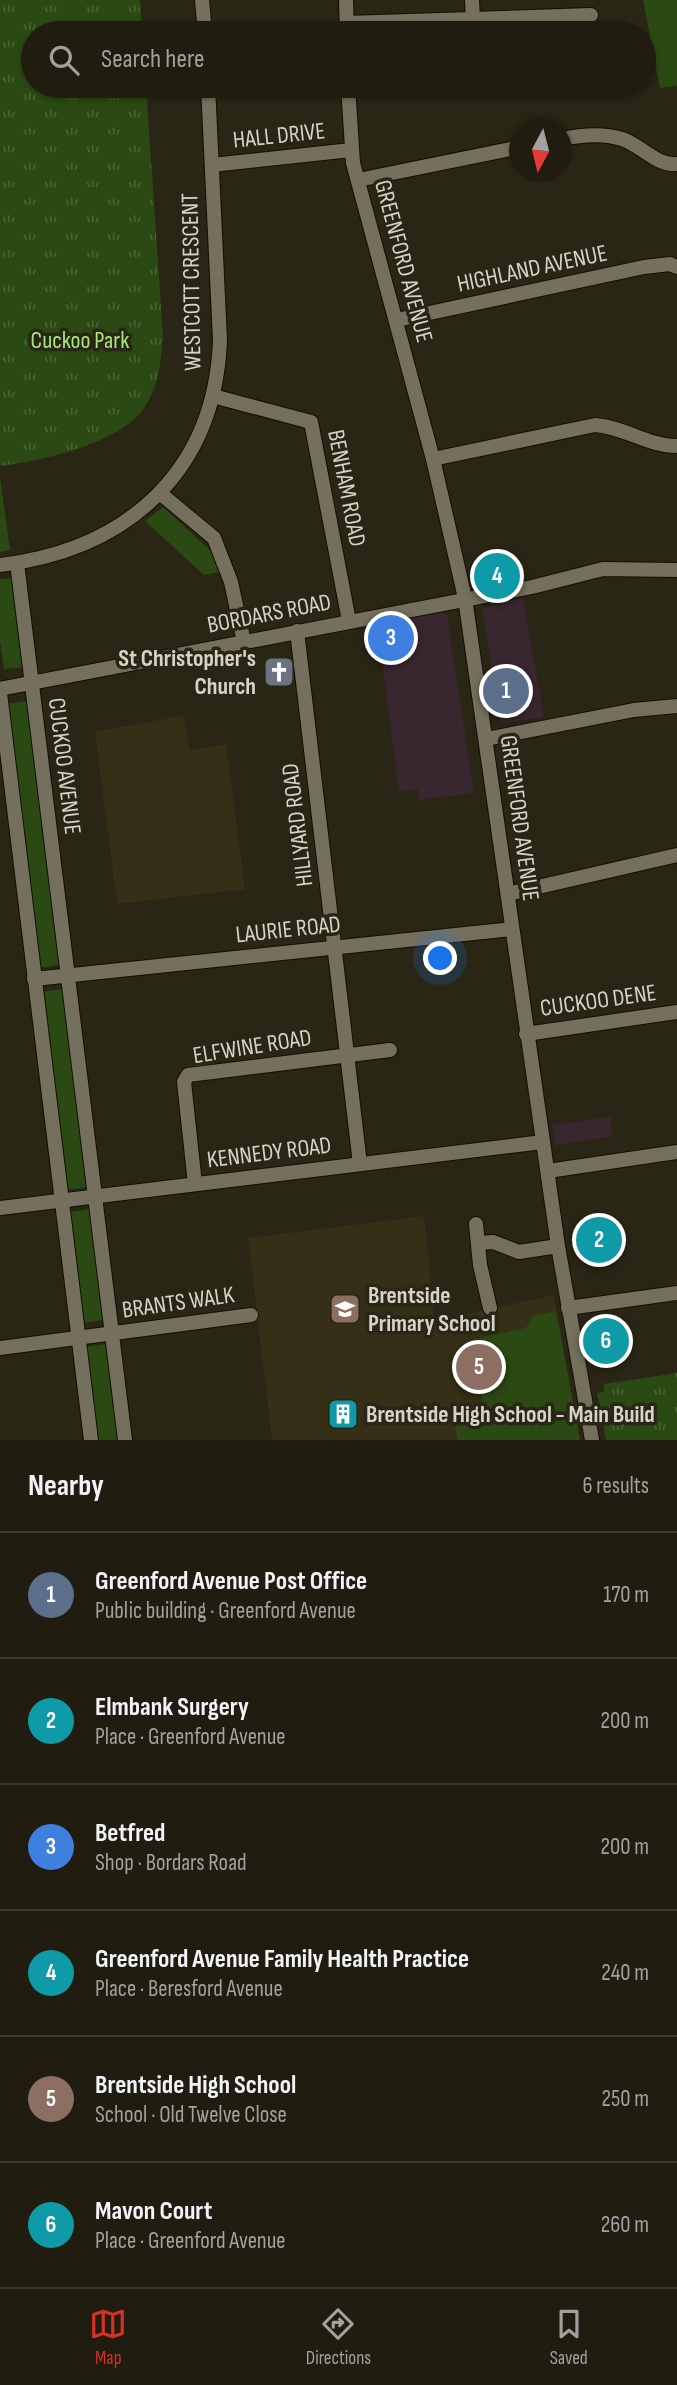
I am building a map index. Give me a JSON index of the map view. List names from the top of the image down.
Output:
{
  "streets": {
    "street": [
      "HALL DRIVE",
      "GREENFORD AVENUE",
      "HIGHLAND AVENUE",
      "WESTCOTT CRESCENT",
      "BENHAM ROAD",
      "BORDARS ROAD",
      "CUCKOO AVENUE",
      "HILLYARD ROAD",
      "LAURIE ROAD",
      "CUCKOO DENE",
      "ELFWINE ROAD",
      "KENNEDY ROAD",
      "BRANTS WALK"
    ]
  },
  "crossings": [
    ["HALL DRIVE", "GREENFORD AVENUE"],
    ["HALL DRIVE", "WESTCOTT CRESCENT"],
    ["GREENFORD AVENUE", "HIGHLAND AVENUE"],
    ["GREENFORD AVENUE", "BORDARS ROAD"],
    ["GREENFORD AVENUE", "LAURIE ROAD"],
    ["GREENFORD AVENUE", "CUCKOO DENE"],
    ["GREENFORD AVENUE", "KENNEDY ROAD"],
    ["WESTCOTT CRESCENT", "BENHAM ROAD"],
    ["WESTCOTT CRESCENT", "CUCKOO AVENUE"],
    ["BENHAM ROAD", "BORDARS ROAD"],
    ["BORDARS ROAD", "CUCKOO AVENUE"],
    ["BORDARS ROAD", "HILLYARD ROAD"],
    ["CUCKOO AVENUE", "LAURIE ROAD"],
    ["CUCKOO AVENUE", "KENNEDY ROAD"],
    ["CUCKOO AVENUE", "BRANTS WALK"],
    ["HILLYARD ROAD", "LAURIE ROAD"],
    ["HILLYARD ROAD", "ELFWINE ROAD"],
    ["HILLYARD ROAD", "KENNEDY ROAD"],
    ["ELFWINE ROAD", "KENNEDY ROAD"]
  ],
  "parks": ["Cuckoo Park"],
  "places": {
    "church": ["St Christopher's Church"],
    "school or university": ["Brentside Primary School"],
    "building": ["Brentside High School - Main Build"]
  },
  "north": "bottom",
  "page": {
    "search": "Search here",
    "pins": [
      "4",
      "3",
      "1",
      "2",
      "6",
      "5"
    ],
    "heading": ["Nearby", "6 results"],
    "list": [
      {
        "mark": "1",
        "name": "Greenford Avenue Post Office",
        "note": "Public building · Greenford Avenue",
        "value": "170 m"
      },
      {
        "mark": "2",
        "name": "Elmbank Surgery",
        "note": "Place · Greenford Avenue",
        "value": "200 m"
      },
      {
        "mark": "3",
        "name": "Betfred",
        "note": "Shop · Bordars Road",
        "value": "200 m"
      },
      {
        "mark": "4",
        "name": "Greenford Avenue Family Health Practice",
        "note": "Place · Beresford Avenue",
        "value": "240 m"
      },
      {
        "mark": "5",
        "name": "Brentside High School",
        "note": "School · Old Twelve Close",
        "value": "250 m"
      },
      {
        "mark": "6",
        "name": "Mavon Court",
        "note": "Place · Greenford Avenue",
        "value": "260 m"
      }
    ],
    "nav": ["Map", "Directions", "Saved"]
  }
}
